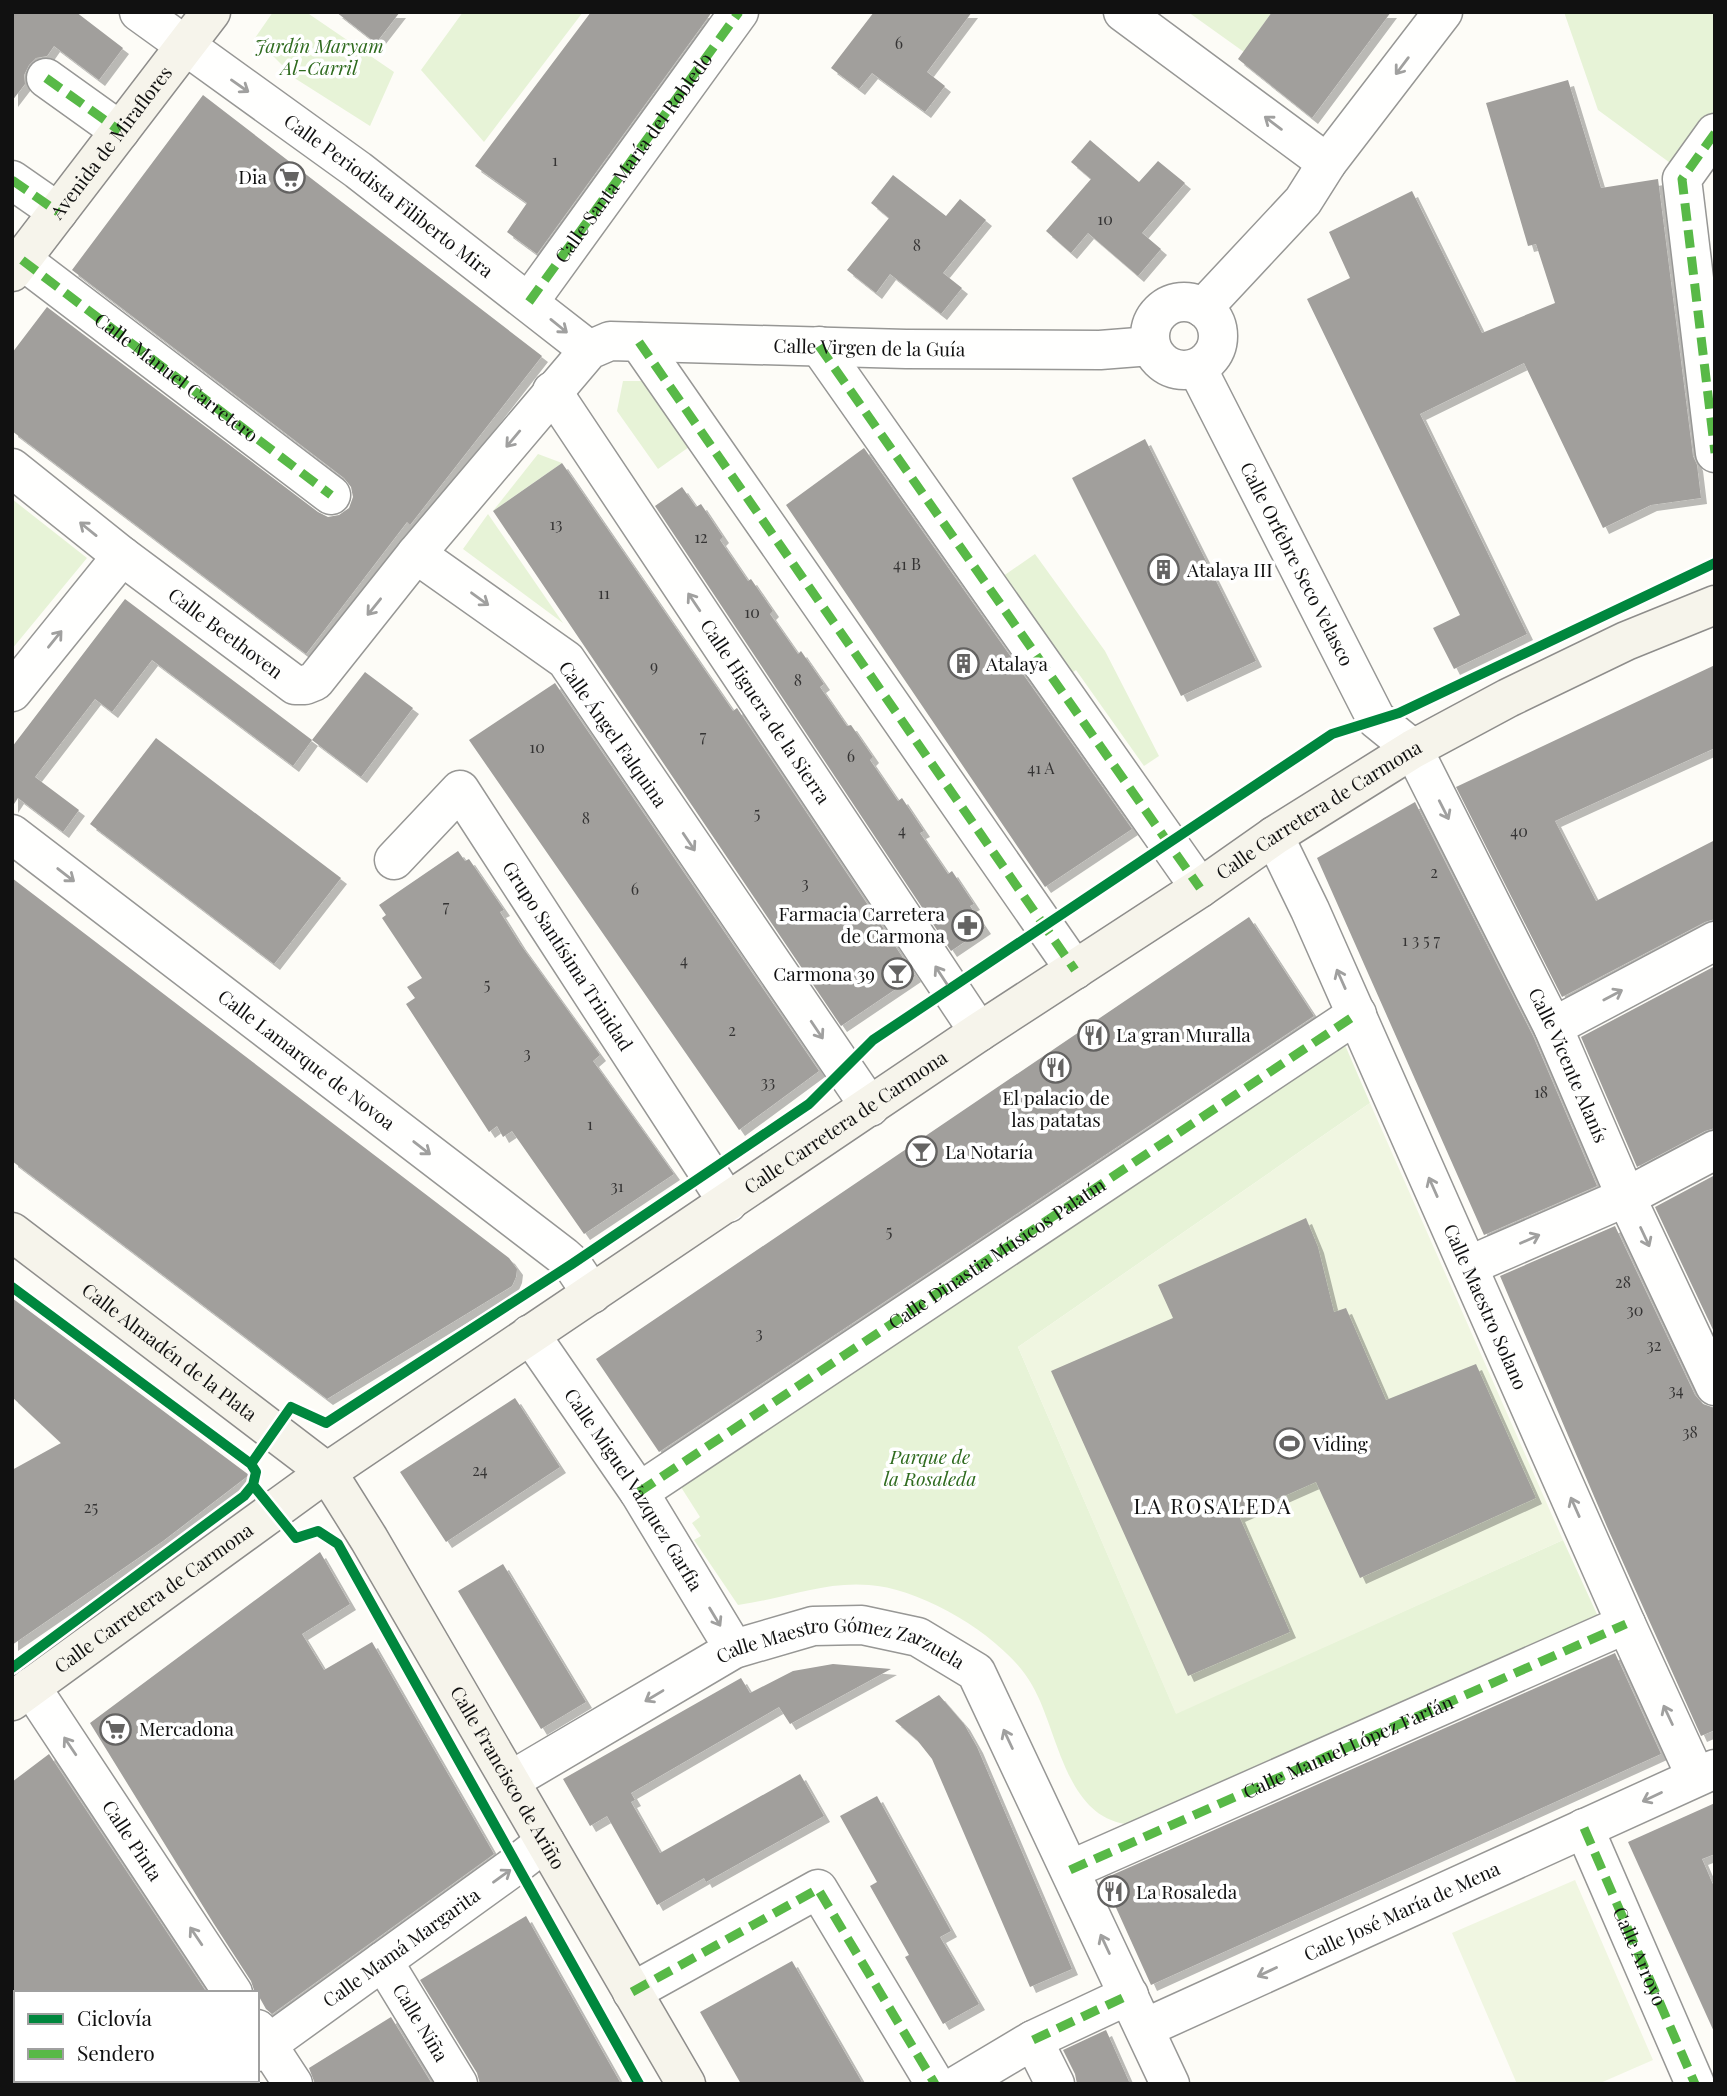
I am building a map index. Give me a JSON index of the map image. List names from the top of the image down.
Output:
{
  "streets": {
    "main road": [
      "Avenida de Miraflores",
      "Calle Carretera de Carmona",
      "Calle Almadén de la Plata",
      "Calle Francisco de Ariño"
    ],
    "street": [
      "Calle Santa María del Robledo",
      "Calle Periodista Filiberto Mira",
      "Calle Virgen de la Guía",
      "Calle Manuel Carretero",
      "Calle Orfebre Seco Velasco",
      "Calle Beethoven",
      "Calle Higuera de la Sierra",
      "Calle Ángel Falquina",
      "Grupo Santísima Trinidad",
      "Calle Lamarque de Novoa",
      "Calle Vicente Alanís",
      "Calle Dinastia Músicos Palatín",
      "Calle Maestro Solano",
      "Calle Miguel Vazquez Garfia",
      "Calle Maestro Gómez Zarzuela",
      "Calle Manuel López Farfán",
      "Calle Pinta",
      "Calle José María de Mena",
      "Calle Mamá Margarita",
      "Calle Arroyo",
      "Calle Niña"
    ]
  },
  "crossings": [
    ["Avenida de Miraflores", "Calle Periodista Filiberto Mira"],
    ["Avenida de Miraflores", "Calle Manuel Carretero"],
    ["Calle Santa María del Robledo", "Calle Periodista Filiberto Mira"],
    ["Calle Periodista Filiberto Mira", "Calle Virgen de la Guía"],
    ["Calle Virgen de la Guía", "Calle Orfebre Seco Velasco"],
    ["Calle Orfebre Seco Velasco", "Calle Carretera de Carmona"],
    ["Calle Orfebre Seco Velasco", "Calle Vicente Alanís"],
    ["Calle Beethoven", "Calle Ángel Falquina"],
    ["Calle Higuera de la Sierra", "Calle Carretera de Carmona"],
    ["Calle Ángel Falquina", "Calle Carretera de Carmona"],
    ["Calle Carretera de Carmona", "Grupo Santísima Trinidad"],
    ["Calle Carretera de Carmona", "Calle Lamarque de Novoa"],
    ["Calle Carretera de Carmona", "Calle Vicente Alanís"],
    ["Calle Carretera de Carmona", "Calle Maestro Solano"],
    ["Calle Carretera de Carmona", "Calle Almadén de la Plata"],
    ["Calle Carretera de Carmona", "Calle Miguel Vazquez Garfia"],
    ["Calle Carretera de Carmona", "Calle Francisco de Ariño"],
    ["Calle Carretera de Carmona", "Calle Pinta"],
    ["Calle Dinastia Músicos Palatín", "Calle Maestro Solano"],
    ["Calle Dinastia Músicos Palatín", "Calle Miguel Vazquez Garfia"],
    ["Calle Maestro Solano", "Calle Manuel López Farfán"],
    ["Calle Maestro Solano", "Calle José María de Mena"],
    ["Calle Almadén de la Plata", "Calle Francisco de Ariño"],
    ["Calle Miguel Vazquez Garfia", "Calle Maestro Gómez Zarzuela"],
    ["Calle Maestro Gómez Zarzuela", "Calle Manuel López Farfán"],
    ["Calle Maestro Gómez Zarzuela", "Calle Francisco de Ariño"],
    ["Calle Maestro Gómez Zarzuela", "Calle José María de Mena"],
    ["Calle Francisco de Ariño", "Calle Mamá Margarita"],
    ["Calle José María de Mena", "Calle Arroyo"],
    ["Calle Mamá Margarita", "Calle Niña"]
  ],
  "one_way": [
    "Calle Periodista Filiberto Mira",
    "Calle Lamarque de Novoa",
    "Calle Vicente Alanís",
    "Calle Maestro Solano",
    "Calle Miguel Vazquez Garfia",
    "Calle Pinta",
    "Calle José María de Mena",
    "Calle Mamá Margarita"
  ],
  "districts": ["LA ROSALEDA"],
  "parks": ["Jardín Maryam Al-Carril", "Parque de la Rosaleda"],
  "places": {
    "supermarket": ["Dia", "Mercadona"],
    "building": ["Atalaya III", "Atalaya"],
    "pharmacy": ["Farmacia Carretera de Carmona"],
    "bar": ["Carmona 39", "La Notaría"],
    "restaurant": ["La gran Muralla", "El palacio de las patatas", "La Rosaleda"],
    "sports": ["Viding"]
  },
  "house_numbers": [
    "6",
    "1",
    "10",
    "8",
    "13",
    "12",
    "41 B",
    "11",
    "10",
    "9",
    "8",
    "7",
    "10",
    "6",
    "41 A",
    "5",
    "8",
    "4",
    "40",
    "2",
    "3",
    "6",
    "7",
    "1 3 5 7",
    "4",
    "5",
    "2",
    "3",
    "33",
    "18",
    "1",
    "31",
    "5",
    "28",
    "30",
    "3",
    "32",
    "34",
    "38",
    "24",
    "25"
  ],
  "legend": ["Ciclovía", "Sendero"]
}
